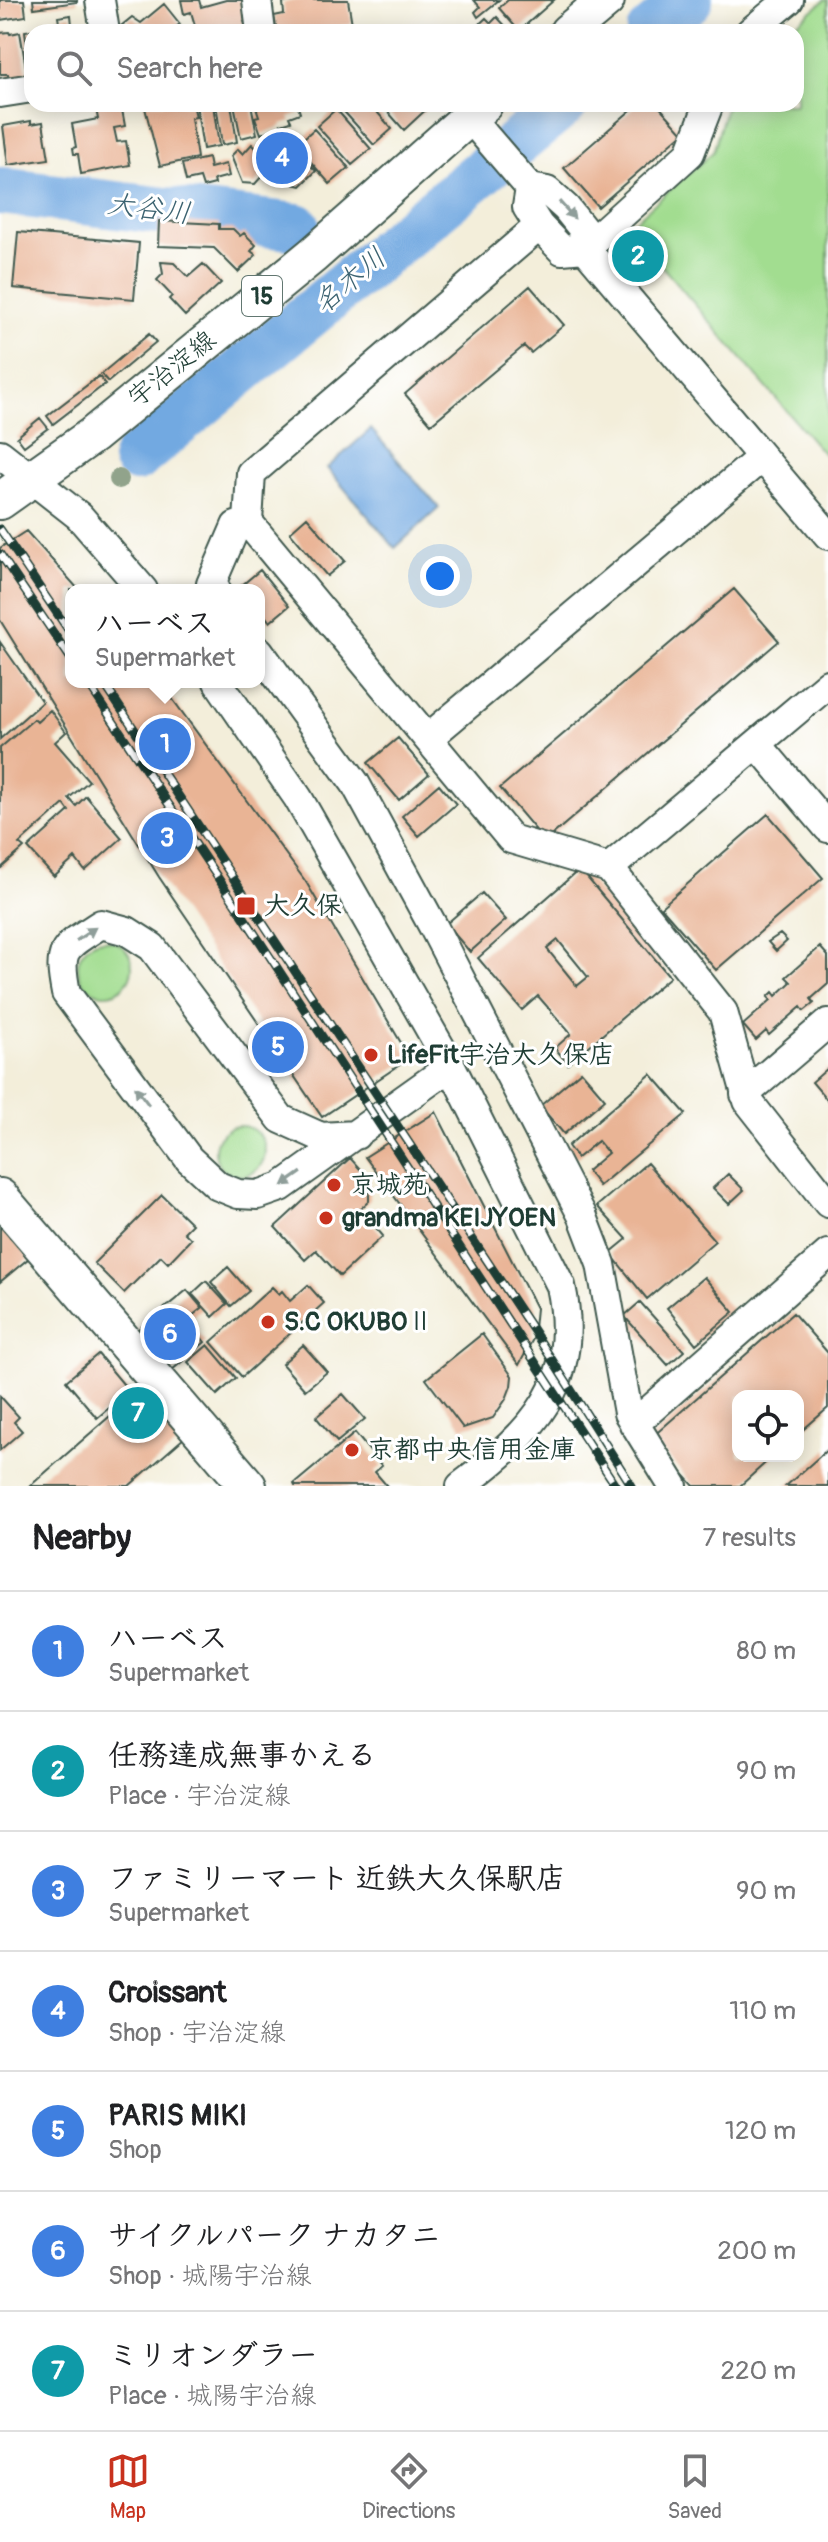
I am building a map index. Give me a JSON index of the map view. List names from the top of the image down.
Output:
{
  "streets": {
    "main road": ["15", "宇治淀線"]
  },
  "water": ["大谷川", "名木川"],
  "places": {
    "transit": ["大久保"],
    "other": [
      "LifeFit宇治大久保店",
      "京城苑",
      "grandma KEIJYOEN",
      "S.C OKUBOⅡ",
      "京都中央信用金庫"
    ]
  },
  "page": {
    "search": "Search here",
    "pins": [
      "4",
      "2",
      "1",
      "3",
      "5",
      "6",
      "7"
    ],
    "popup": ["ハーベス", "Supermarket"],
    "heading": ["Nearby", "7 results"],
    "list": [
      {
        "mark": "1",
        "name": "ハーベス",
        "note": "Supermarket",
        "value": "80 m"
      },
      {
        "mark": "2",
        "name": "任務達成無事かえる",
        "note": "Place · 宇治淀線",
        "value": "90 m"
      },
      {
        "mark": "3",
        "name": "ファミリーマート 近鉄大久保駅店",
        "note": "Supermarket",
        "value": "90 m"
      },
      {
        "mark": "4",
        "name": "Croissant",
        "note": "Shop · 宇治淀線",
        "value": "110 m"
      },
      {
        "mark": "5",
        "name": "PARIS MIKI",
        "note": "Shop",
        "value": "120 m"
      },
      {
        "mark": "6",
        "name": "サイクルパーク ナカタニ",
        "note": "Shop · 城陽宇治線",
        "value": "200 m"
      },
      {
        "mark": "7",
        "name": "ミリオンダラー",
        "note": "Place · 城陽宇治線",
        "value": "220 m"
      }
    ],
    "nav": ["Map", "Directions", "Saved"]
  }
}
